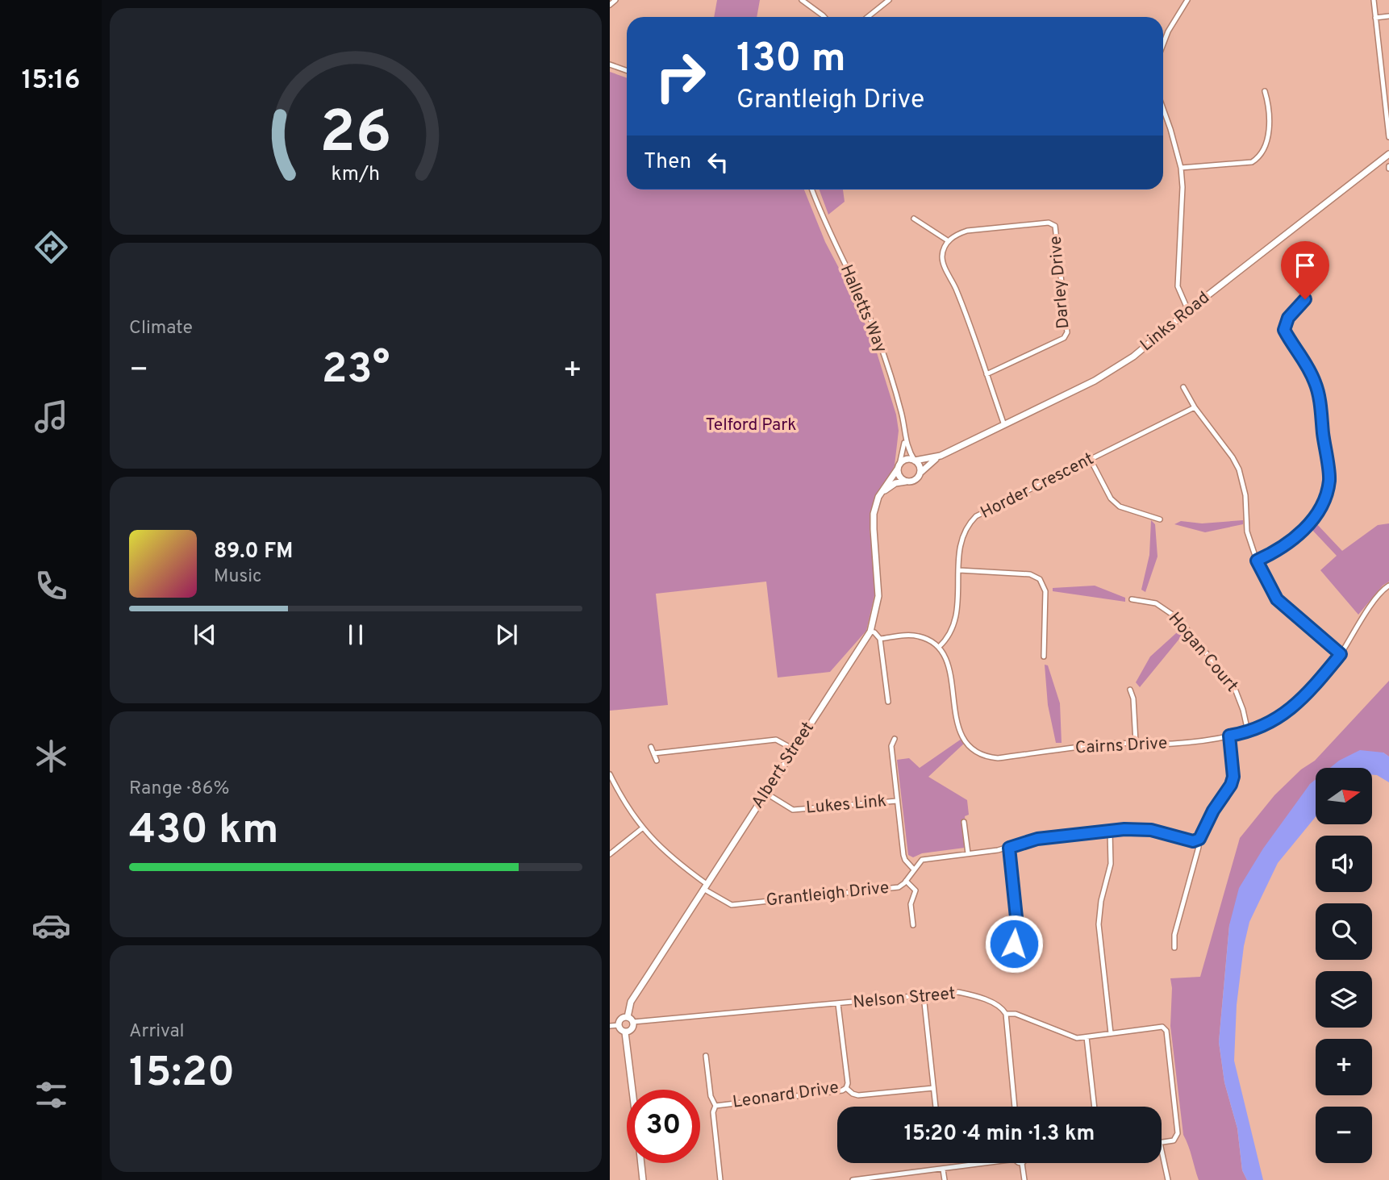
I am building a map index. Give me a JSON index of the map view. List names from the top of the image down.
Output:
{
  "streets": {
    "street": [
      "Darley Drive",
      "Halletts Way",
      "Links Road",
      "Horder Crescent",
      "Hogan Court",
      "Cairns Drive",
      "Albert Street",
      "Lukes Link",
      "Grantleigh Drive",
      "Nelson Street",
      "Leonard Drive"
    ]
  },
  "crossings": [
    ["Halletts Way", "Links Road"],
    ["Halletts Way", "Albert Street"],
    ["Links Road", "Albert Street"],
    ["Horder Crescent", "Cairns Drive"],
    ["Hogan Court", "Cairns Drive"],
    ["Albert Street", "Lukes Link"],
    ["Albert Street", "Grantleigh Drive"],
    ["Albert Street", "Nelson Street"],
    ["Nelson Street", "Leonard Drive"]
  ],
  "parks": ["Telford Park"],
  "north": "right",
  "page": {
    "tabs": "15:16",
    "turn": ["130 m", "Grantleigh Drive"],
    "then": "Then",
    "tile": [
      "Climate",
      ["Range · 86%", "430 km"],
      ["Arrival", "15:20"]
    ],
    "heat": ["−", "23°", "+"],
    "song": ["89.0 FM", "Music"],
    "map_buttons": ["+", "−"],
    "limit": "30",
    "trip": "15:20 · 4 min · 1.3 km",
    "gauge": ["26", "km/h"]
  }
}
